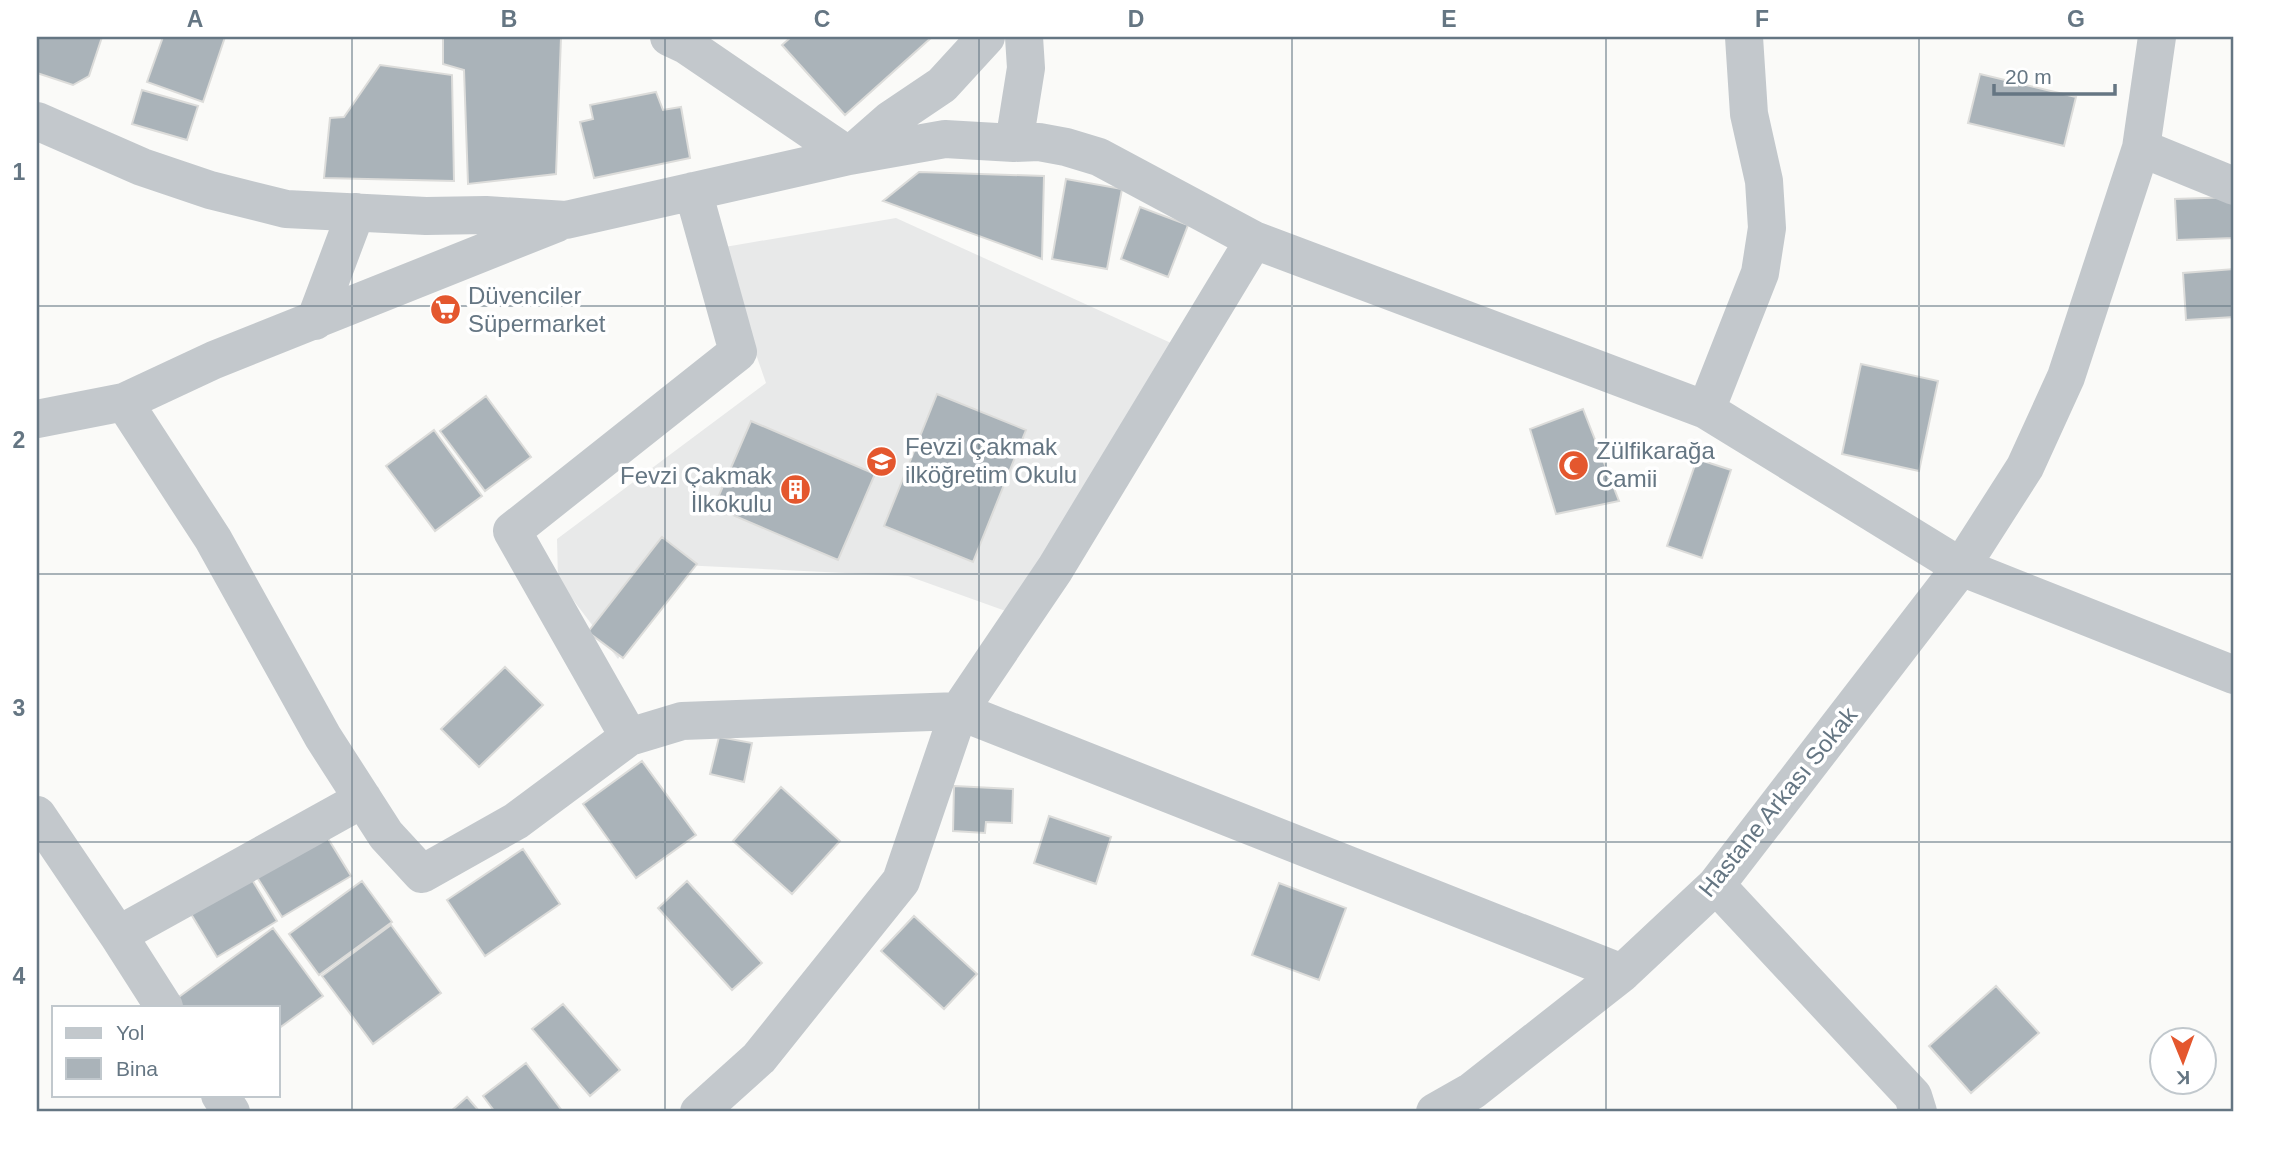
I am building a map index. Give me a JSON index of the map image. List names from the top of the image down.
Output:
{
  "streets": {
    "street": ["Hastane Arkası Sokak"]
  },
  "places": {
    "supermarket": ["Düvenciler Süpermarket"],
    "school or university": ["Fevzi Çakmak ilköğretim Okulu"],
    "mosque": ["Zülfikarağa Camii"],
    "building": ["Fevzi Çakmak İlkokulu"]
  },
  "legend": ["Yol", "Bina"],
  "scale_bar": "20 m",
  "north": "bottom",
  "grid": {
    "columns": [
      "A",
      "B",
      "C",
      "D",
      "E",
      "F",
      "G"
    ],
    "rows": [
      "1",
      "2",
      "3",
      "4"
    ]
  }
}
